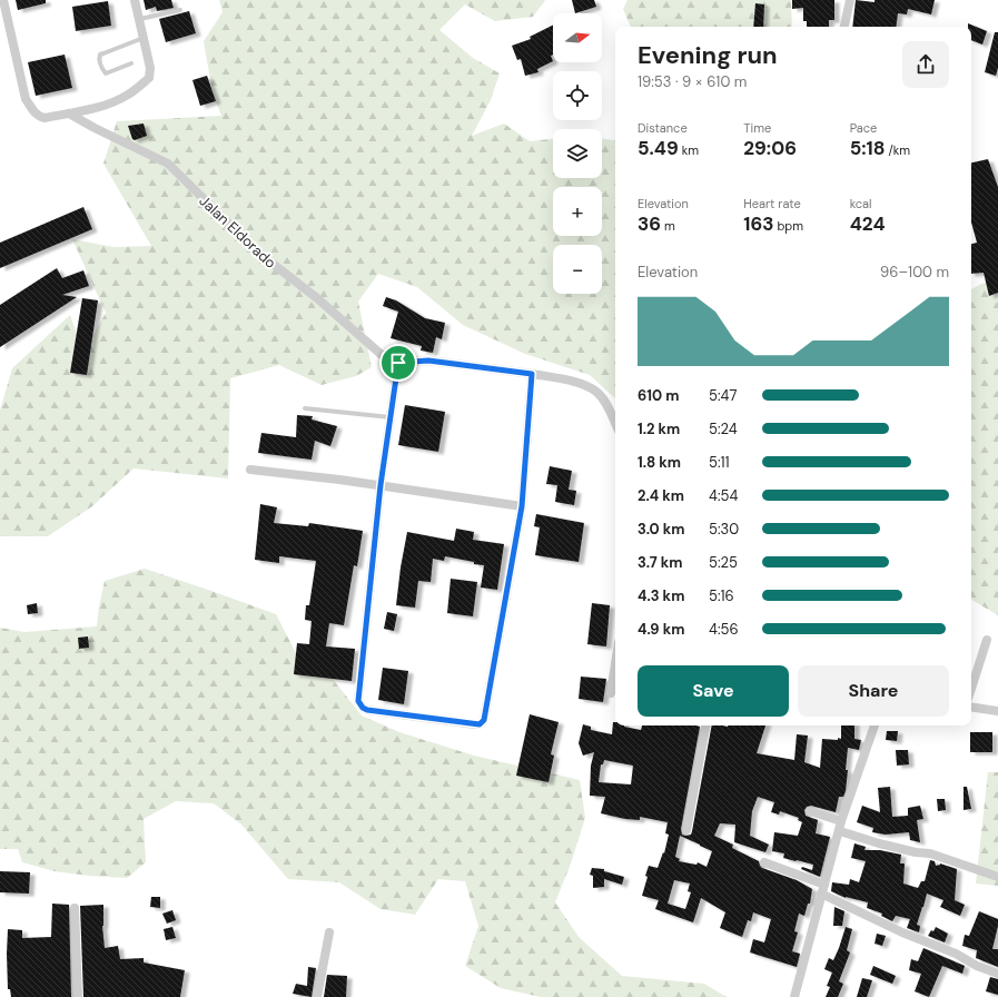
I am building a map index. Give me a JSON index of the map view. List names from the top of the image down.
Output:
{
  "streets": {
    "street": ["Jalan Eldorado"]
  },
  "north": "right",
  "page": {
    "map_buttons": ["+", "−"],
    "heading": ["Evening run", "19:53 · 9 × 610 m"],
    "stats": [
      ["Distance", "5.49 km"],
      ["Time", "29:06"],
      ["Pace", "5:18 /km"],
      ["Elevation", "36 m"],
      ["Heart rate", "163 bpm"],
      ["kcal", "424"]
    ],
    "chart": ["Elevation", "96–100 m"],
    "list": [
      {
        "name": "610 m",
        "note": "5:47"
      },
      {
        "name": "1.2 km",
        "note": "5:24"
      },
      {
        "name": "1.8 km",
        "note": "5:11"
      },
      {
        "name": "2.4 km",
        "note": "4:54"
      },
      {
        "name": "3.0 km",
        "note": "5:30"
      },
      {
        "name": "3.7 km",
        "note": "5:25"
      },
      {
        "name": "4.3 km",
        "note": "5:16"
      },
      {
        "name": "4.9 km",
        "note": "4:56"
      }
    ],
    "buttons": ["Save", "Share"]
  }
}
